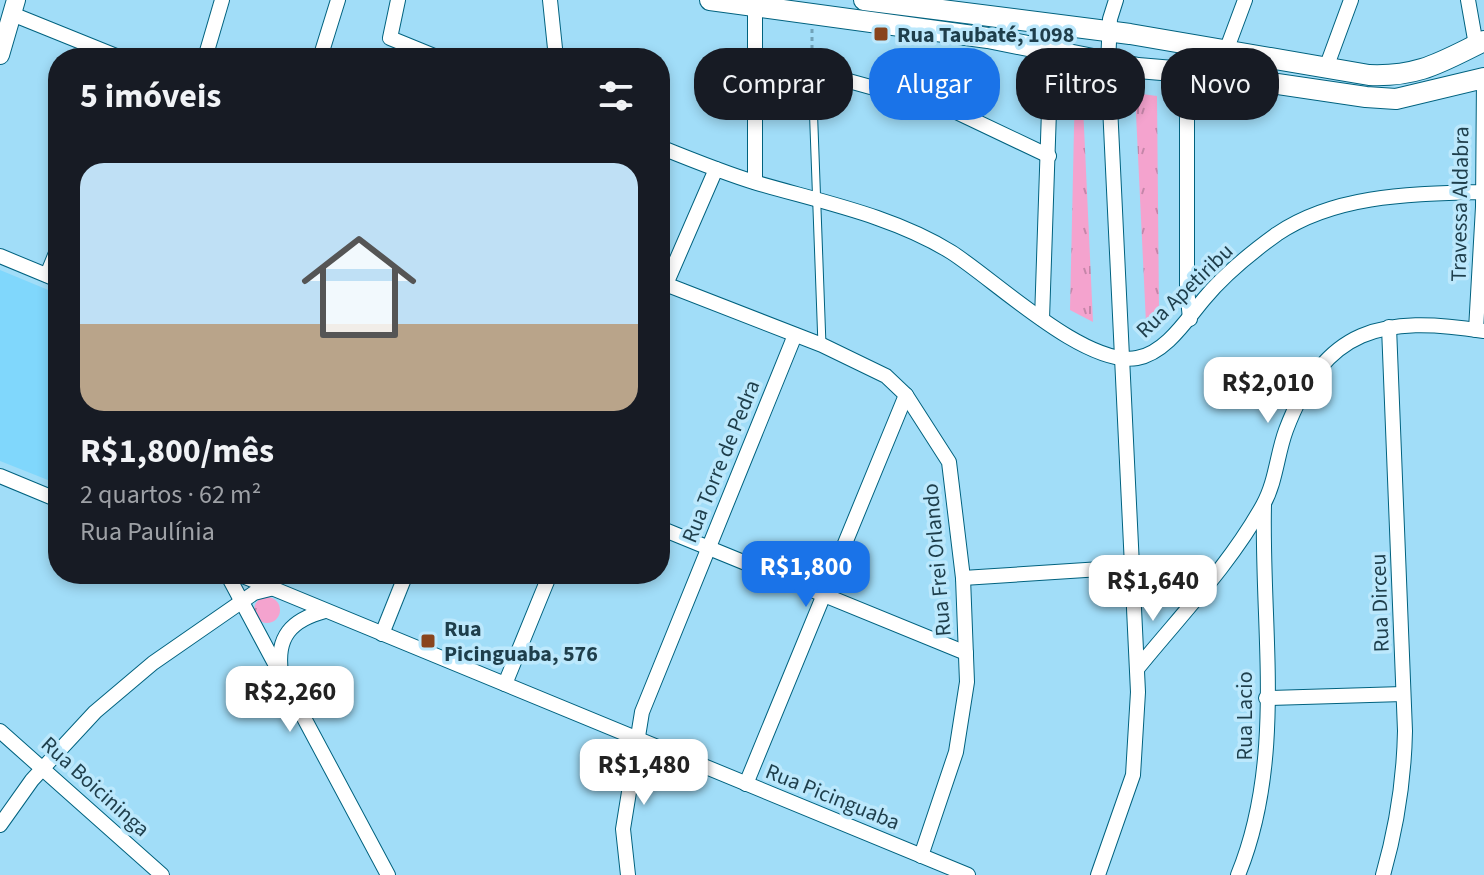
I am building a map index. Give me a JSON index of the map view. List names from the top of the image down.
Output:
{
  "streets": {
    "street": [
      "Travessa Aldabra",
      "Rua Apetiribu",
      "Rua Torre de Pedra",
      "Rua Frei Orlando",
      "Rua Dirceu",
      "Rua Lacio",
      "Rua Boicininga",
      "Rua Picinguaba"
    ]
  },
  "crossings": [
    ["Travessa Aldabra", "Rua Apetiribu"],
    ["Rua Torre de Pedra", "Rua Frei Orlando"],
    ["Rua Torre de Pedra", "Rua Picinguaba"],
    ["Rua Frei Orlando", "Rua Picinguaba"]
  ],
  "places": {
    "transit": ["Rua Taubaté, 1098", "Rua Picinguaba, 576"]
  },
  "page": {
    "chip": [
      "Comprar",
      "Alugar",
      "Filtros",
      "Novo"
    ],
    "heading": "5 imóveis",
    "list": [
      {
        "name": "R$1,800/mês",
        "note": "2 quartos · 62 m² · Rua Paulínia"
      }
    ],
    "price": [
      "R$2,010",
      "R$1,800",
      "R$1,640",
      "R$2,260",
      "R$1,480"
    ]
  }
}
